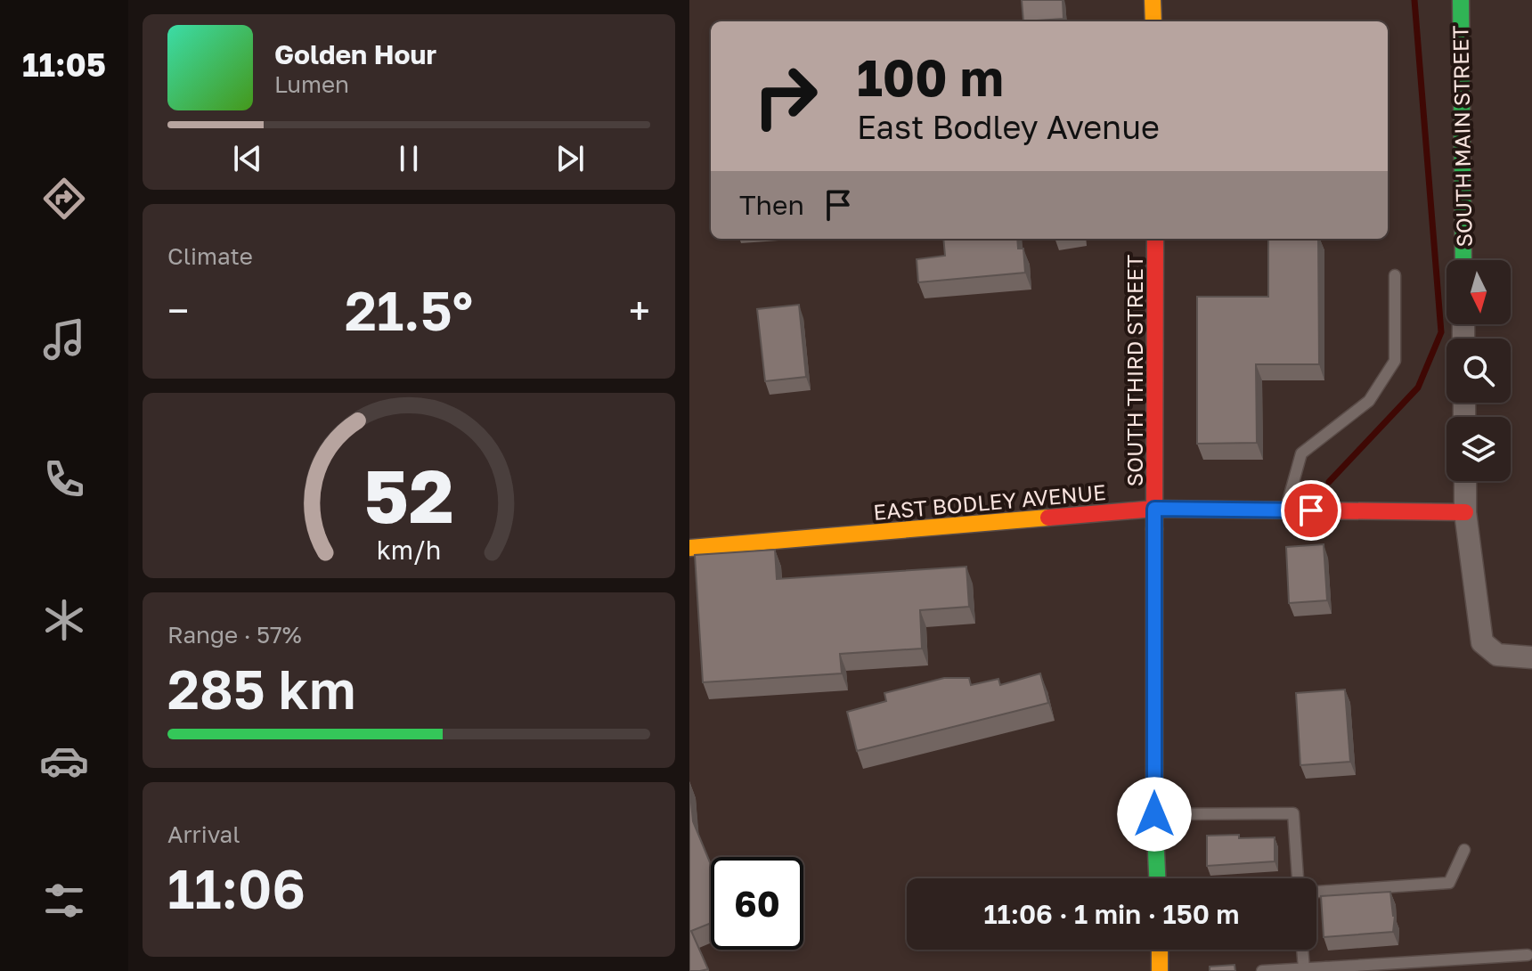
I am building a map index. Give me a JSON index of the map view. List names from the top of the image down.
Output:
{
  "streets": {
    "street": ["SOUTH MAIN STREET", "SOUTH THIRD STREET", "EAST BODLEY AVENUE"]
  },
  "crossings": [
    ["SOUTH THIRD STREET", "EAST BODLEY AVENUE"]
  ],
  "north": "bottom",
  "page": {
    "tabs": "11:05",
    "turn": ["100 m", "East Bodley Avenue"],
    "song": ["Golden Hour", "Lumen"],
    "then": "Then",
    "tile": [
      "Climate",
      ["Range · 57%", "285 km"],
      ["Arrival", "11:06"]
    ],
    "heat": ["−", "21.5°", "+"],
    "limit": "60",
    "trip": "11:06 · 1 min · 150 m",
    "gauge": ["52", "km/h"]
  }
}
